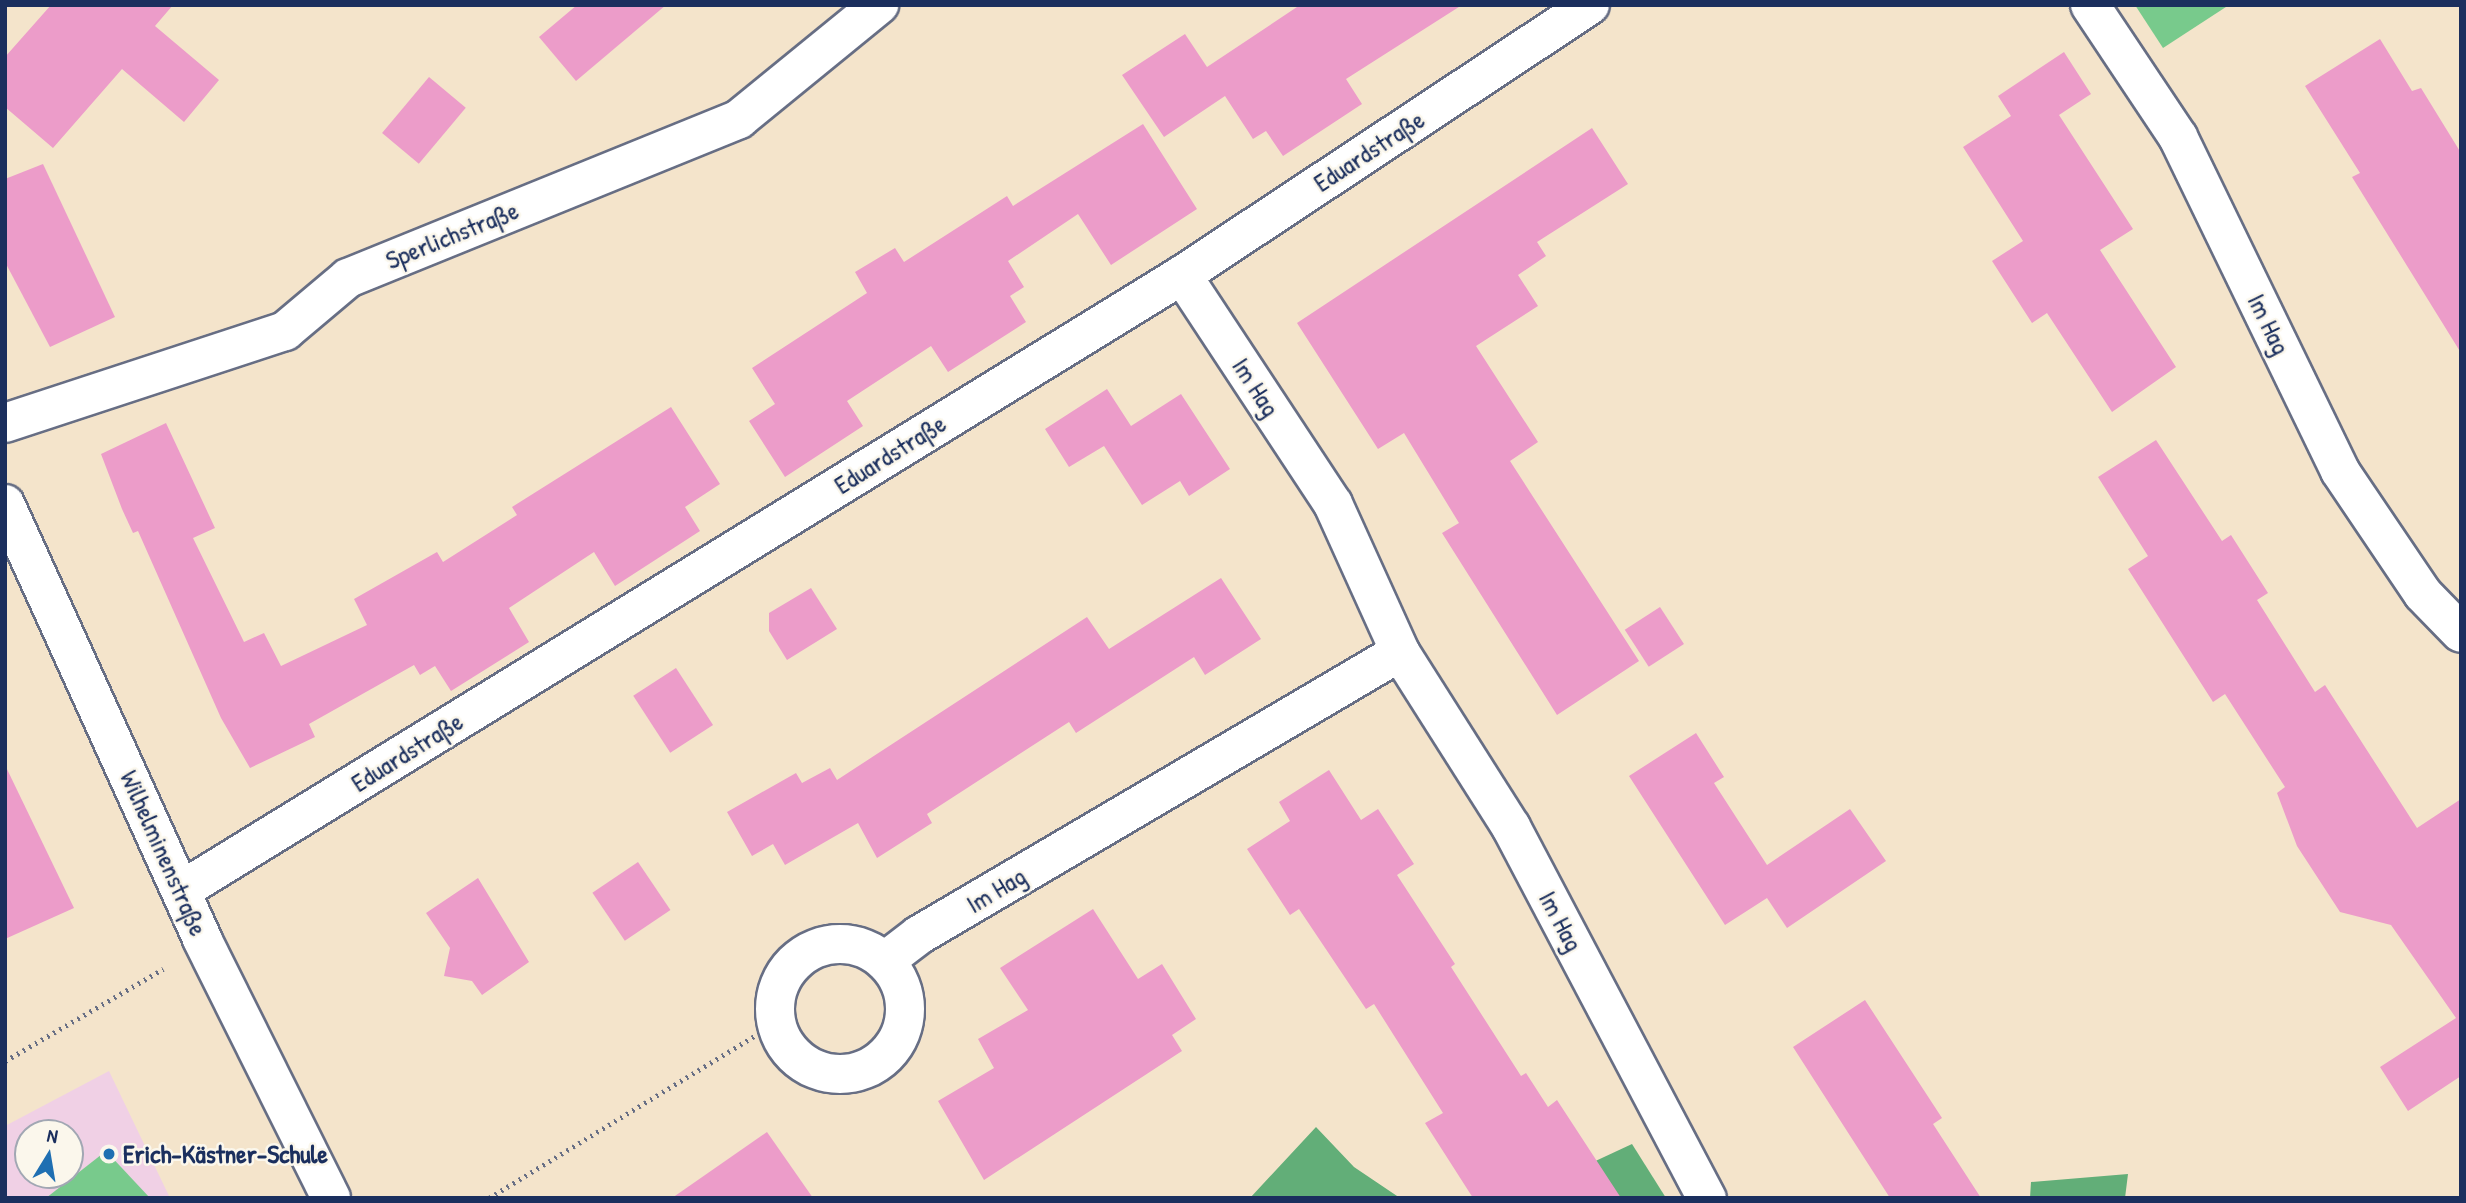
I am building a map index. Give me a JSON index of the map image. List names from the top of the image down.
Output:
{
  "streets": {
    "street": [
      "Eduardstraße",
      "Sperlichstraße",
      "Im Hag",
      "Wilhelminenstraße"
    ]
  },
  "crossings": [
    ["Eduardstraße", "Im Hag"],
    ["Eduardstraße", "Wilhelminenstraße"]
  ],
  "places": ["Erich-Kästner-Schule"],
  "north": "top"
}
